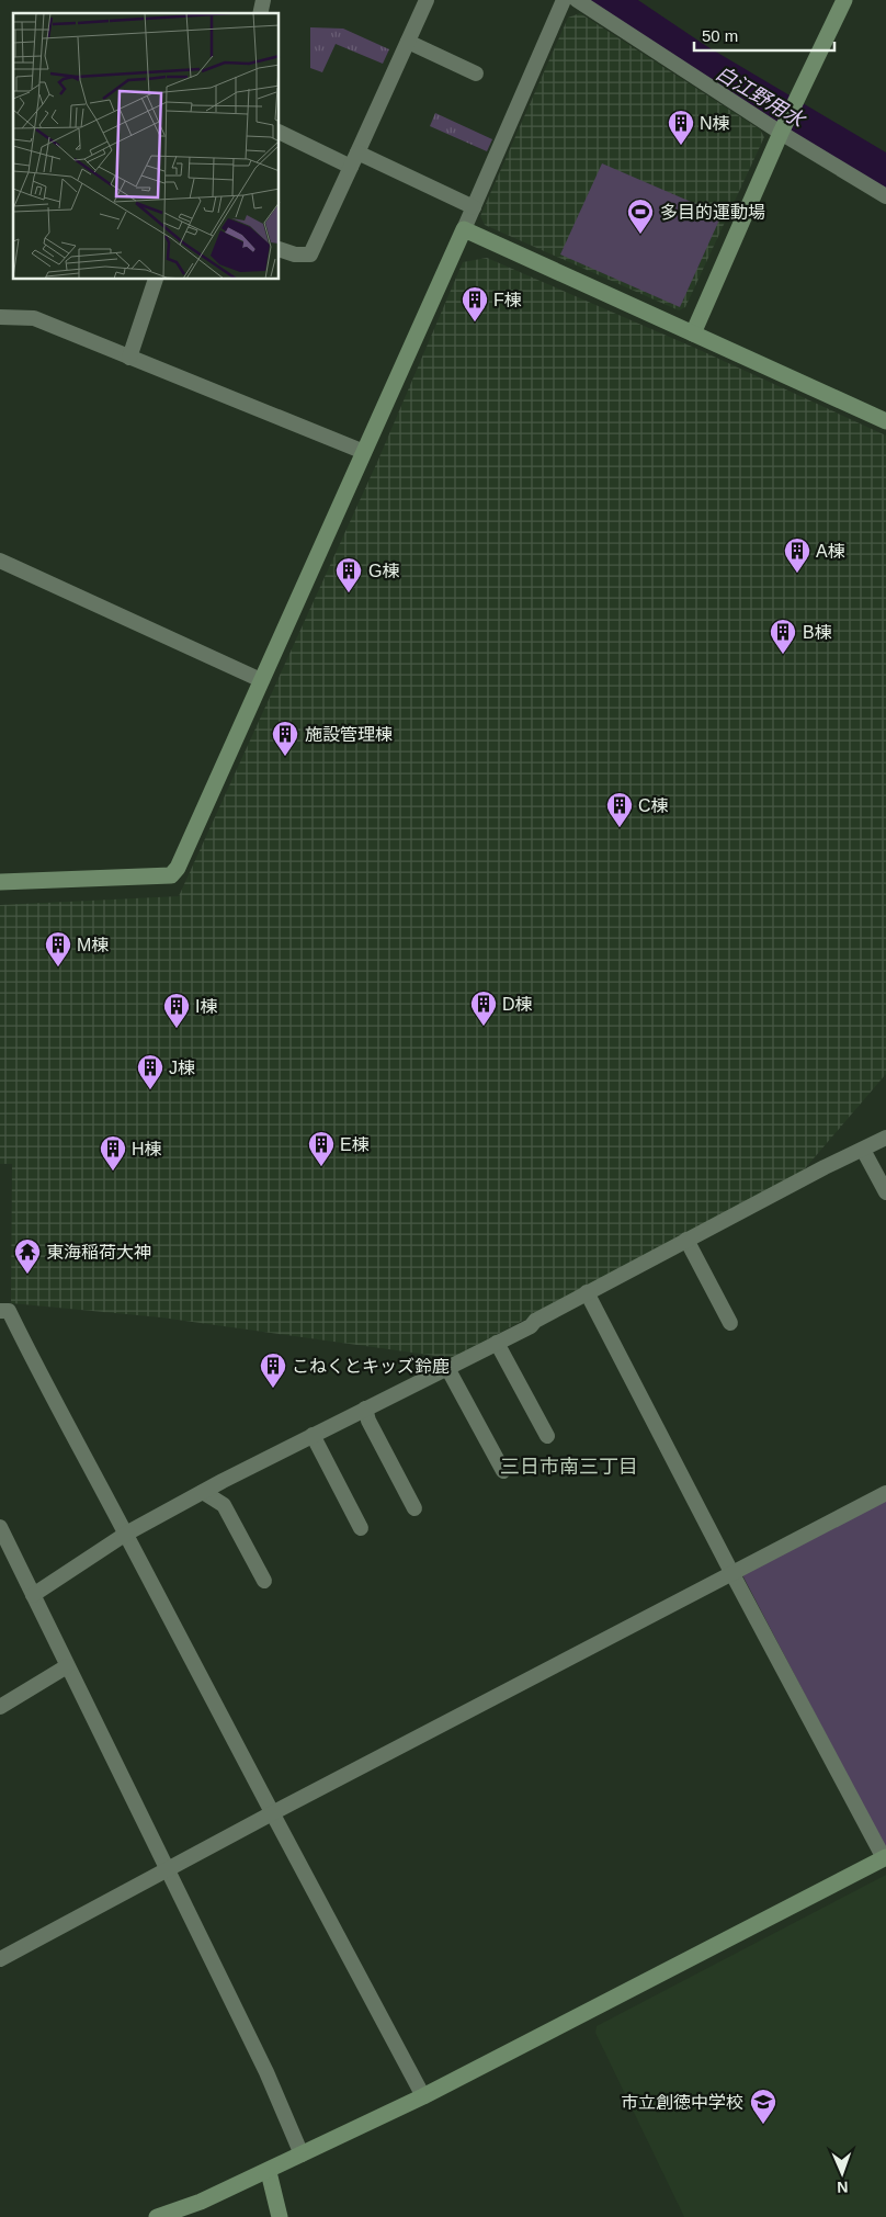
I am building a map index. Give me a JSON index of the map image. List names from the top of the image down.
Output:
{
  "districts": ["三日市南三丁目"],
  "water": ["白江野用水"],
  "places": {
    "building": [
      "N棟",
      "F棟",
      "A棟",
      "G棟",
      "B棟",
      "施設管理棟",
      "C棟",
      "M棟",
      "D棟",
      "I棟",
      "J棟",
      "E棟",
      "H棟",
      "こねくとキッズ鈴鹿"
    ],
    "sports": ["多目的運動場"],
    "temple": ["東海稲荷大神"],
    "school or university": ["市立創徳中学校"]
  },
  "scale_bar": "50 m",
  "north": "bottom"
}
